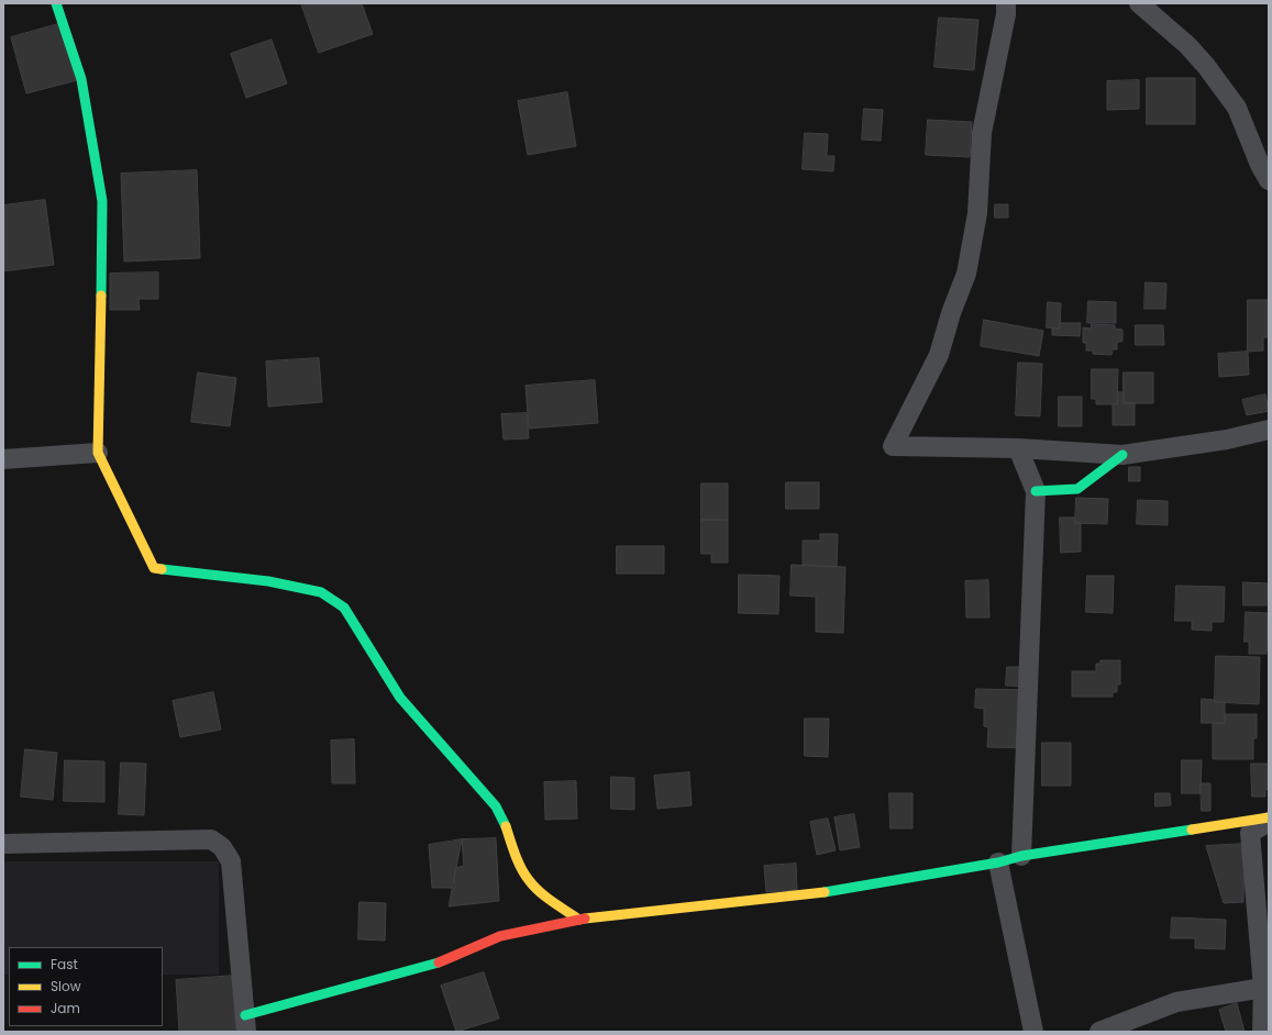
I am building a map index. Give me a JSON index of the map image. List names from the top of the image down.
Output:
{
  "legend": ["Fast", "Slow", "Jam"]
}
